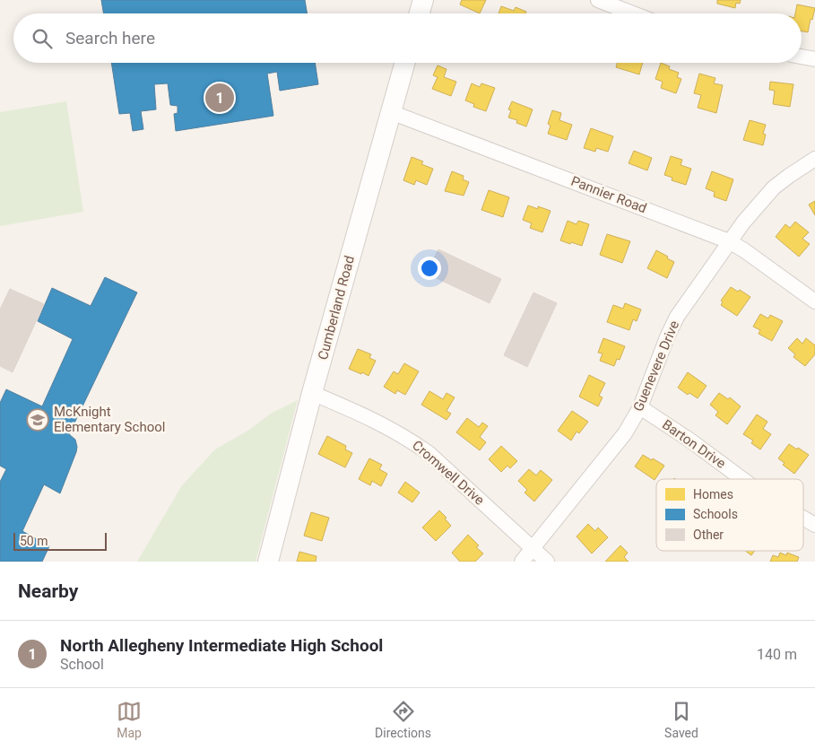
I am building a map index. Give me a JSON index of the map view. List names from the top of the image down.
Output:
{
  "streets": {
    "main road": ["Cumberland Road"],
    "street": [
      "Pannier Road",
      "Guenevere Drive",
      "Barton Drive",
      "Cromwell Drive"
    ]
  },
  "crossings": [
    ["Pannier Road", "Cumberland Road"],
    ["Pannier Road", "Guenevere Drive"],
    ["Cumberland Road", "Cromwell Drive"],
    ["Guenevere Drive", "Barton Drive"],
    ["Guenevere Drive", "Cromwell Drive"]
  ],
  "places": {
    "school or university": ["McKnight Elementary School"]
  },
  "legend": ["Homes", "Schools", "Other"],
  "scale_bar": "50 m",
  "page": {
    "search": "Search here",
    "pins": "1",
    "scale": "50 m",
    "heading": "Nearby",
    "list": [
      {
        "mark": "1",
        "name": "North Allegheny Intermediate High School",
        "note": "School",
        "value": "140 m"
      }
    ],
    "nav": ["Map", "Directions", "Saved"]
  }
}
